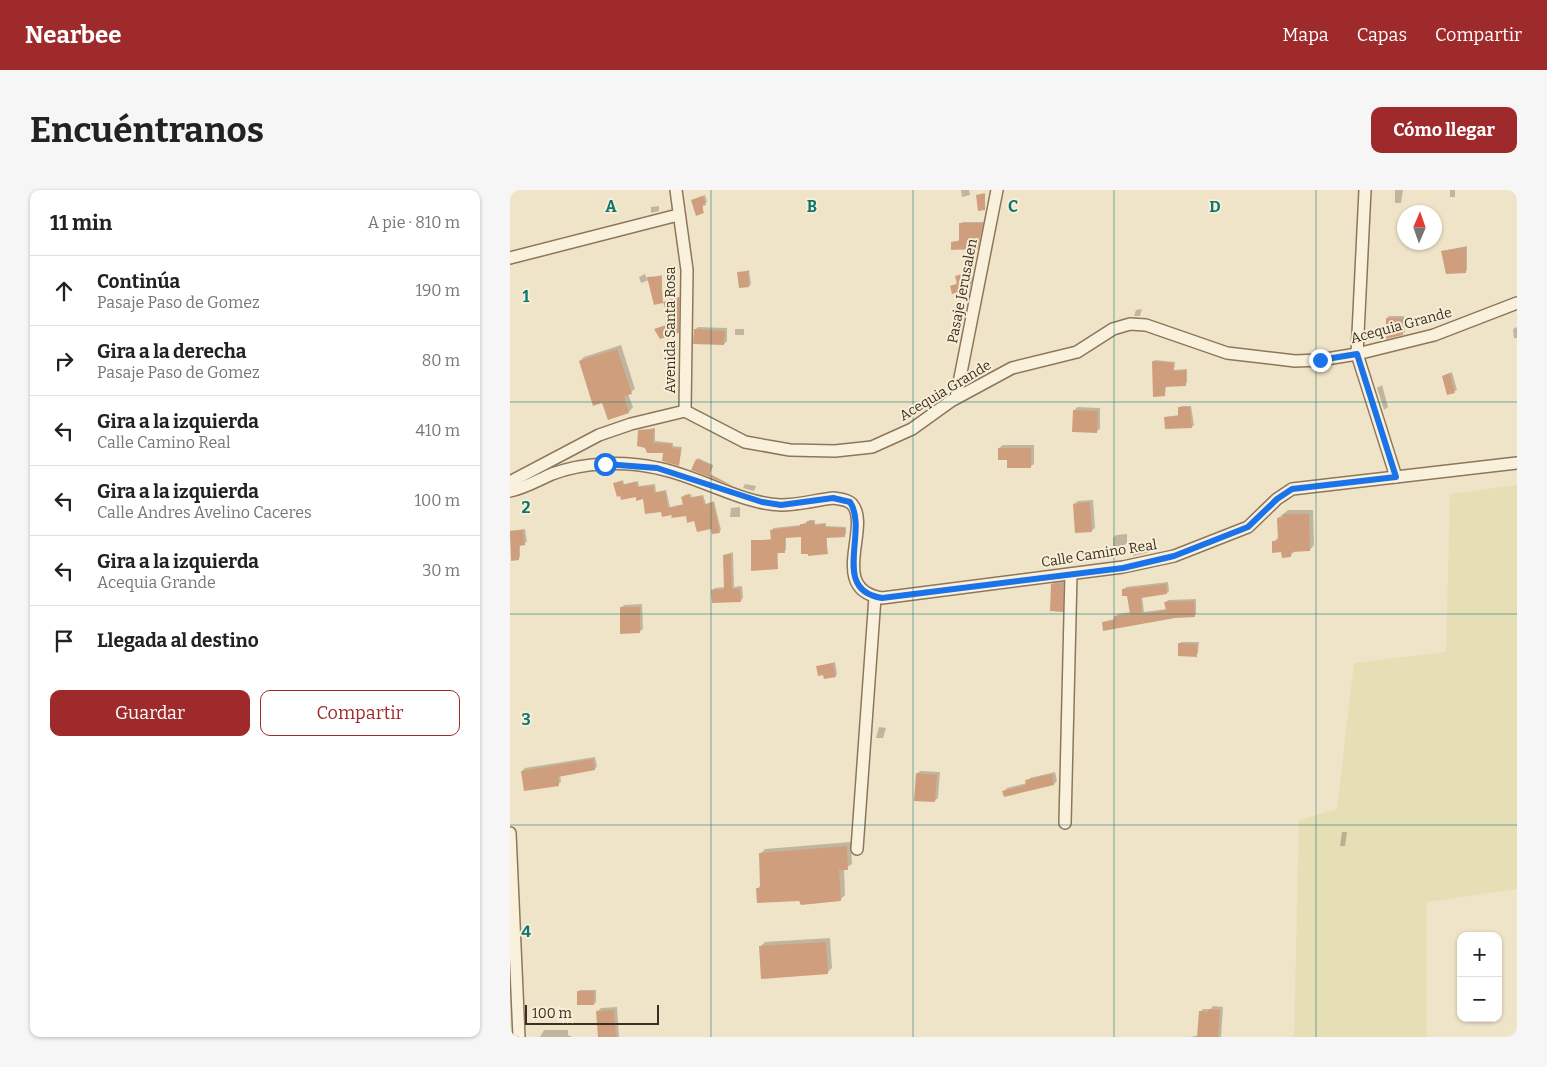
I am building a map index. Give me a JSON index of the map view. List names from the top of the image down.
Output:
{
  "streets": {
    "street": [
      "Pasaje Jerusalen",
      "Acequia Grande",
      "Avenida Santa Rosa",
      "Calle Camino Real"
    ]
  },
  "crossings": [
    ["Pasaje Jerusalen", "Acequia Grande"],
    ["Acequia Grande", "Avenida Santa Rosa"]
  ],
  "scale_bar": "100 m",
  "north": "top",
  "page": {
    "header": "Nearbee",
    "nav": ["Mapa", "Capas", "Compartir"],
    "buttons": [
      "Cómo llegar",
      ["Guardar", "Compartir"]
    ],
    "title": "Encuéntranos",
    "heading": ["11 min", "A pie · 810 m"],
    "list": [
      ["Continúa", "Pasaje Paso de Gomez", "190 m"],
      ["Gira a la derecha", "Pasaje Paso de Gomez", "80 m"],
      ["Gira a la izquierda", "Calle Camino Real", "410 m"],
      ["Gira a la izquierda", "Calle Andres Avelino Caceres", "100 m"],
      ["Gira a la izquierda", "Acequia Grande", "30 m"],
      "Llegada al destino"
    ],
    "map_buttons": ["+", "−"],
    "scale": "100 m"
  },
  "grid": {
    "columns": [
      "A",
      "B",
      "C",
      "D"
    ],
    "rows": [
      "1",
      "2",
      "3",
      "4"
    ]
  }
}
